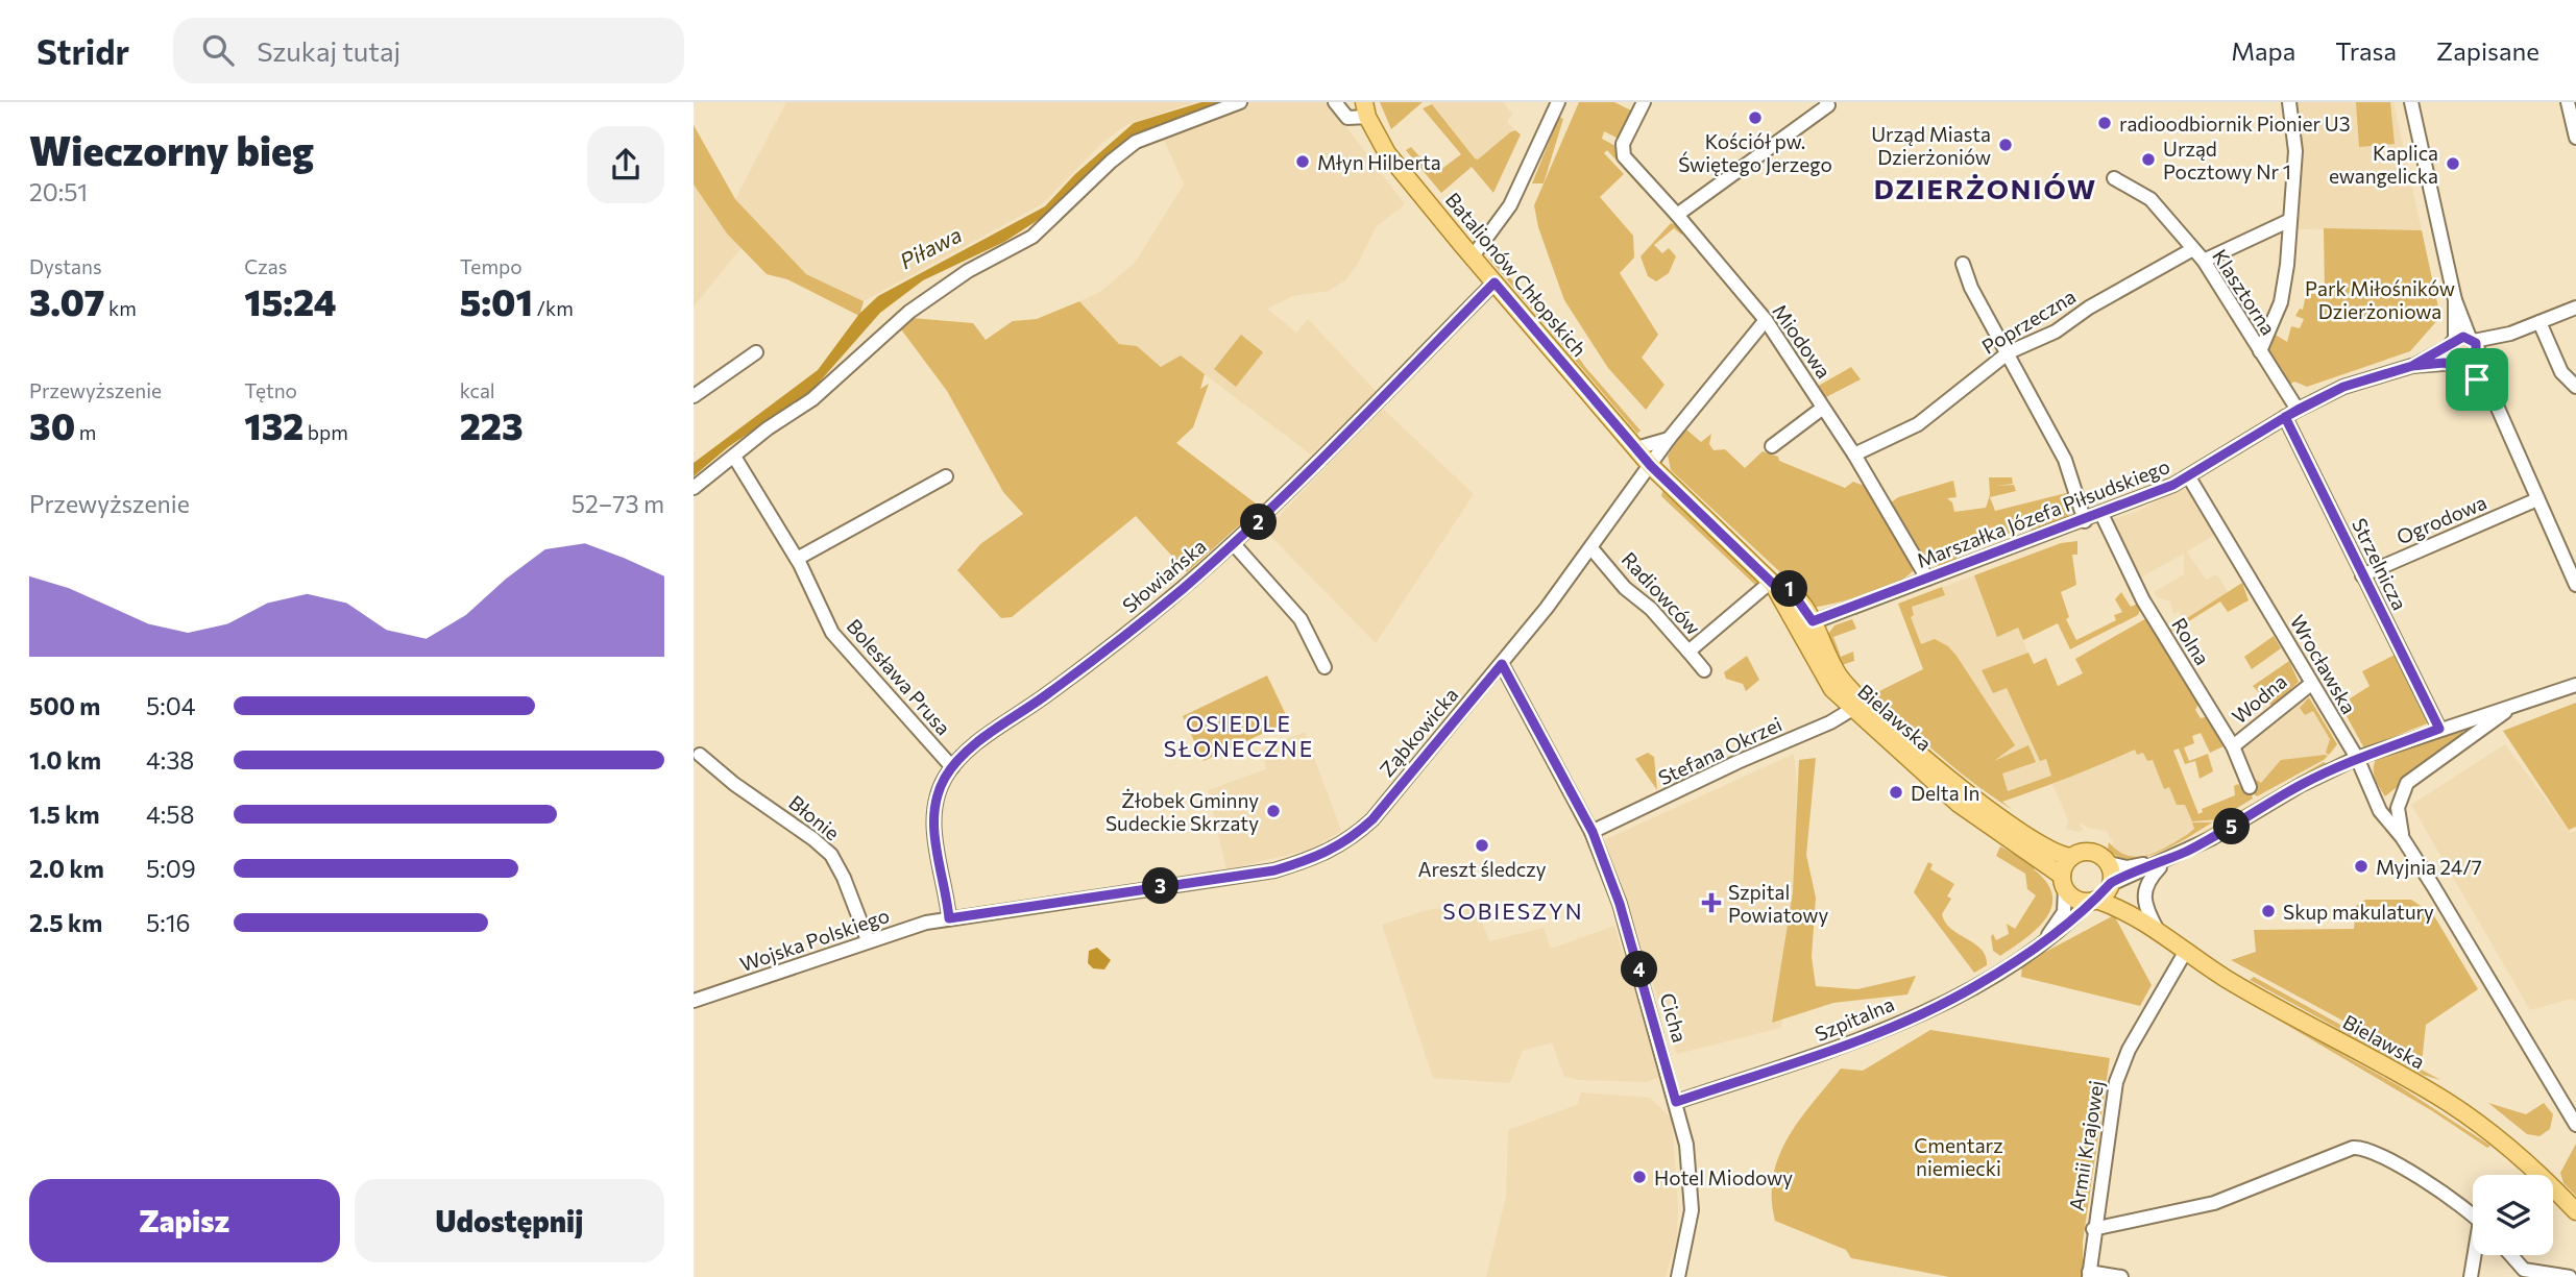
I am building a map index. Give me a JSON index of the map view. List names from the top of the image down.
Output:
{
  "streets": {
    "main road": ["Batalionów Chłopskich", "Bielawska"],
    "street": [
      "Klasztorna",
      "Poprzeczna",
      "Miodowa",
      "Marszałka Józefa Piłsudskiego",
      "Ogrodowa",
      "Strzelnicza",
      "Słowiańska",
      "Radiowców",
      "Rolna",
      "Wrocławska",
      "Bolesława Prusa",
      "Wodna",
      "Ząbkowicka",
      "Stefana Okrzei",
      "Błonie",
      "Wojska Polskiego",
      "Cicha",
      "Szpitalna",
      "Armii Krajowej"
    ]
  },
  "crossings": [
    ["Batalionów Chłopskich", "Słowiańska"],
    ["Batalionów Chłopskich", "Bielawska"],
    ["Batalionów Chłopskich", "Ząbkowicka"],
    ["Klasztorna", "Poprzeczna"],
    ["Klasztorna", "Marszałka Józefa Piłsudskiego"],
    ["Poprzeczna", "Miodowa"],
    ["Miodowa", "Marszałka Józefa Piłsudskiego"],
    ["Miodowa", "Ząbkowicka"],
    ["Marszałka Józefa Piłsudskiego", "Strzelnicza"],
    ["Marszałka Józefa Piłsudskiego", "Rolna"],
    ["Marszałka Józefa Piłsudskiego", "Wrocławska"],
    ["Marszałka Józefa Piłsudskiego", "Bielawska"],
    ["Ogrodowa", "Strzelnicza"],
    ["Słowiańska", "Bolesława Prusa"],
    ["Słowiańska", "Ząbkowicka"],
    ["Słowiańska", "Wojska Polskiego"],
    ["Radiowców", "Bielawska"],
    ["Radiowców", "Ząbkowicka"],
    ["Rolna", "Wodna"],
    ["Wrocławska", "Wodna"],
    ["Bielawska", "Ząbkowicka"],
    ["Bielawska", "Stefana Okrzei"],
    ["Bielawska", "Szpitalna"],
    ["Bielawska", "Armii Krajowej"],
    ["Ząbkowicka", "Wojska Polskiego"],
    ["Ząbkowicka", "Cicha"],
    ["Stefana Okrzei", "Cicha"],
    ["Błonie", "Wojska Polskiego"],
    ["Cicha", "Szpitalna"]
  ],
  "districts": ["DZIERŻONIÓW", "OSIEDLE SŁONECZNE", "SOBIESZYN"],
  "water": ["Piława"],
  "parks": ["Park Miłośników Dzierżoniowa", "Cmentarz niemiecki"],
  "places": {
    "other": [
      "Kościół pw. Świętego Jerzego",
      "radioodbiornik Pionier U3",
      "Urząd Miasta Dzierżoniów",
      "Urząd Pocztowy Nr 1",
      "Młyn Hilberta",
      "Kaplica ewangelicka",
      "Delta In",
      "Żłobek Gminny Sudeckie Skrzaty",
      "Areszt śledczy",
      "Myjnia 24/7",
      "Skup makulatury",
      "Hotel Miodowy"
    ],
    "health": ["Szpital Powiatowy"]
  },
  "page": {
    "header": "Stridr",
    "search": "Szukaj tutaj",
    "nav": ["Mapa", "Trasa", "Zapisane"],
    "heading": ["Wieczorny bieg", "20:51"],
    "stats": [
      ["Dystans", "3.07 km"],
      ["Czas", "15:24"],
      ["Tempo", "5:01 /km"],
      ["Przewyższenie", "30 m"],
      ["Tętno", "132 bpm"],
      ["kcal", "223"]
    ],
    "chart": ["Przewyższenie", "52–73 m"],
    "pins": [
      "2",
      "1",
      "5",
      "3",
      "4"
    ],
    "list": [
      {
        "name": "500 m",
        "note": "5:04"
      },
      {
        "name": "1.0 km",
        "note": "4:38"
      },
      {
        "name": "1.5 km",
        "note": "4:58"
      },
      {
        "name": "2.0 km",
        "note": "5:09"
      },
      {
        "name": "2.5 km",
        "note": "5:16"
      }
    ],
    "buttons": ["Zapisz", "Udostępnij"]
  }
}
